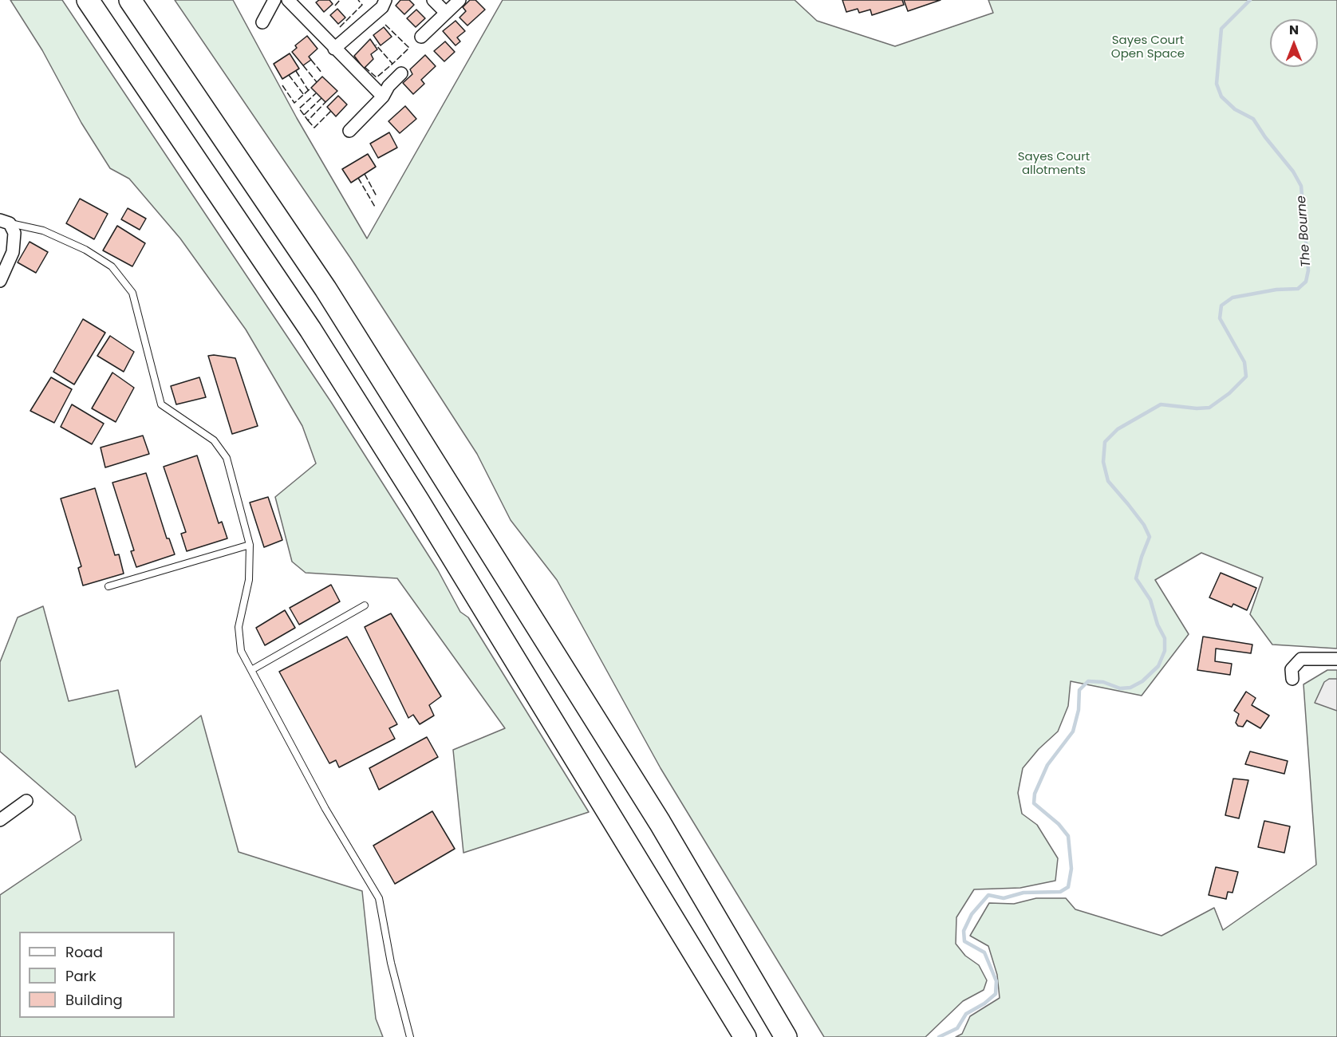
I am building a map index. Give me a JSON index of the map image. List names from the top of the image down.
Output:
{
  "water": ["The Bourne"],
  "parks": ["Sayes Court Open Space", "Sayes Court allotments"],
  "legend": ["Road", "Park", "Building"],
  "north": "top"
}
